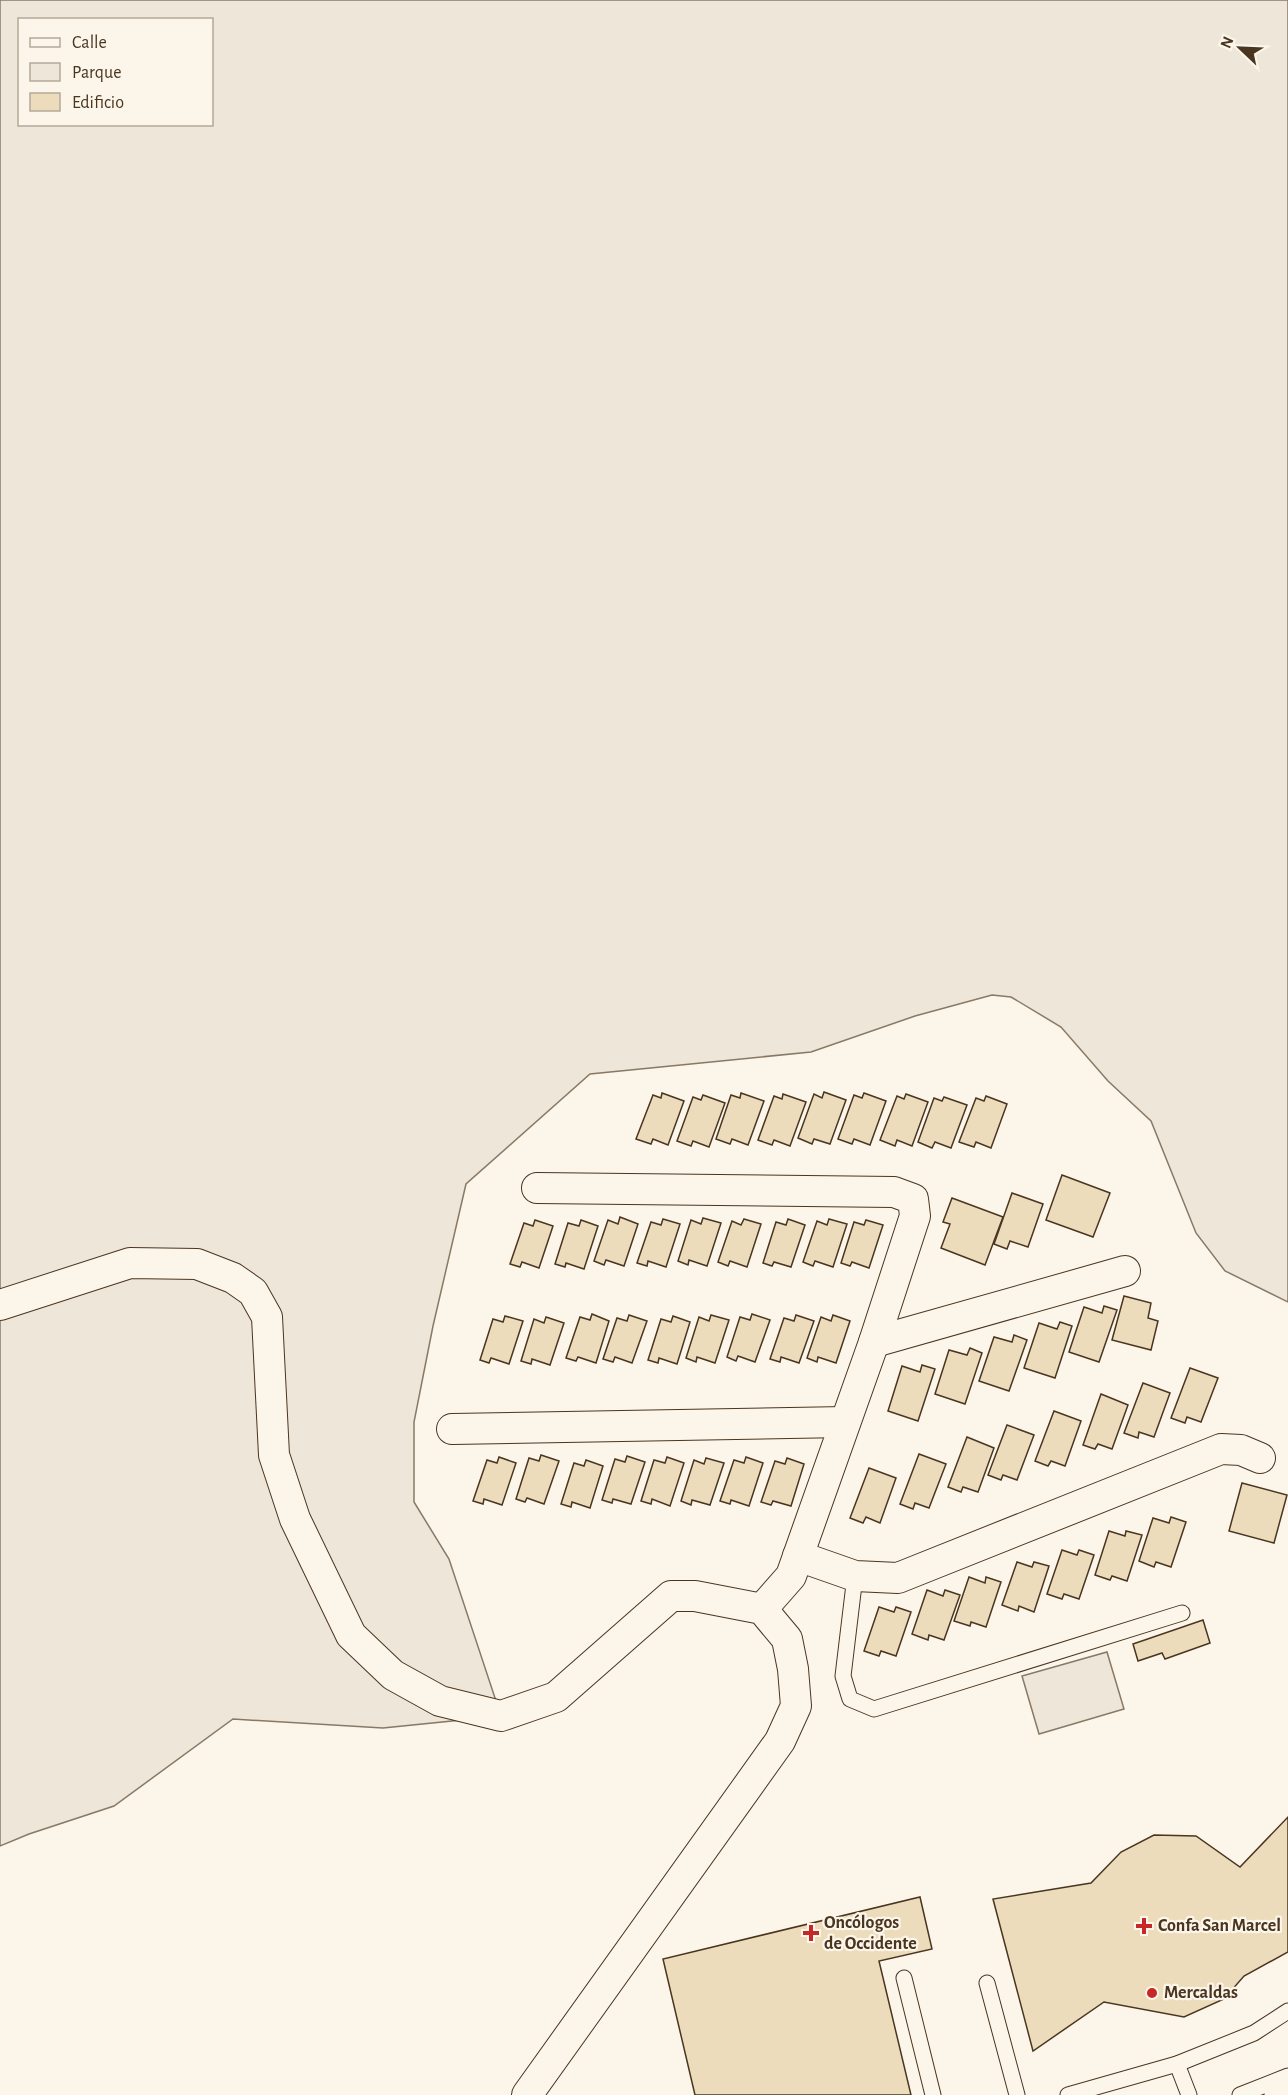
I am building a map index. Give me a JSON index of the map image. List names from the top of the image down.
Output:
{
  "places": {
    "health": ["Confa San Marcel", "Oncólogos de Occidente"],
    "other": ["Mercaldas"]
  },
  "legend": ["Calle", "Parque", "Edificio"],
  "north": "top left"
}
